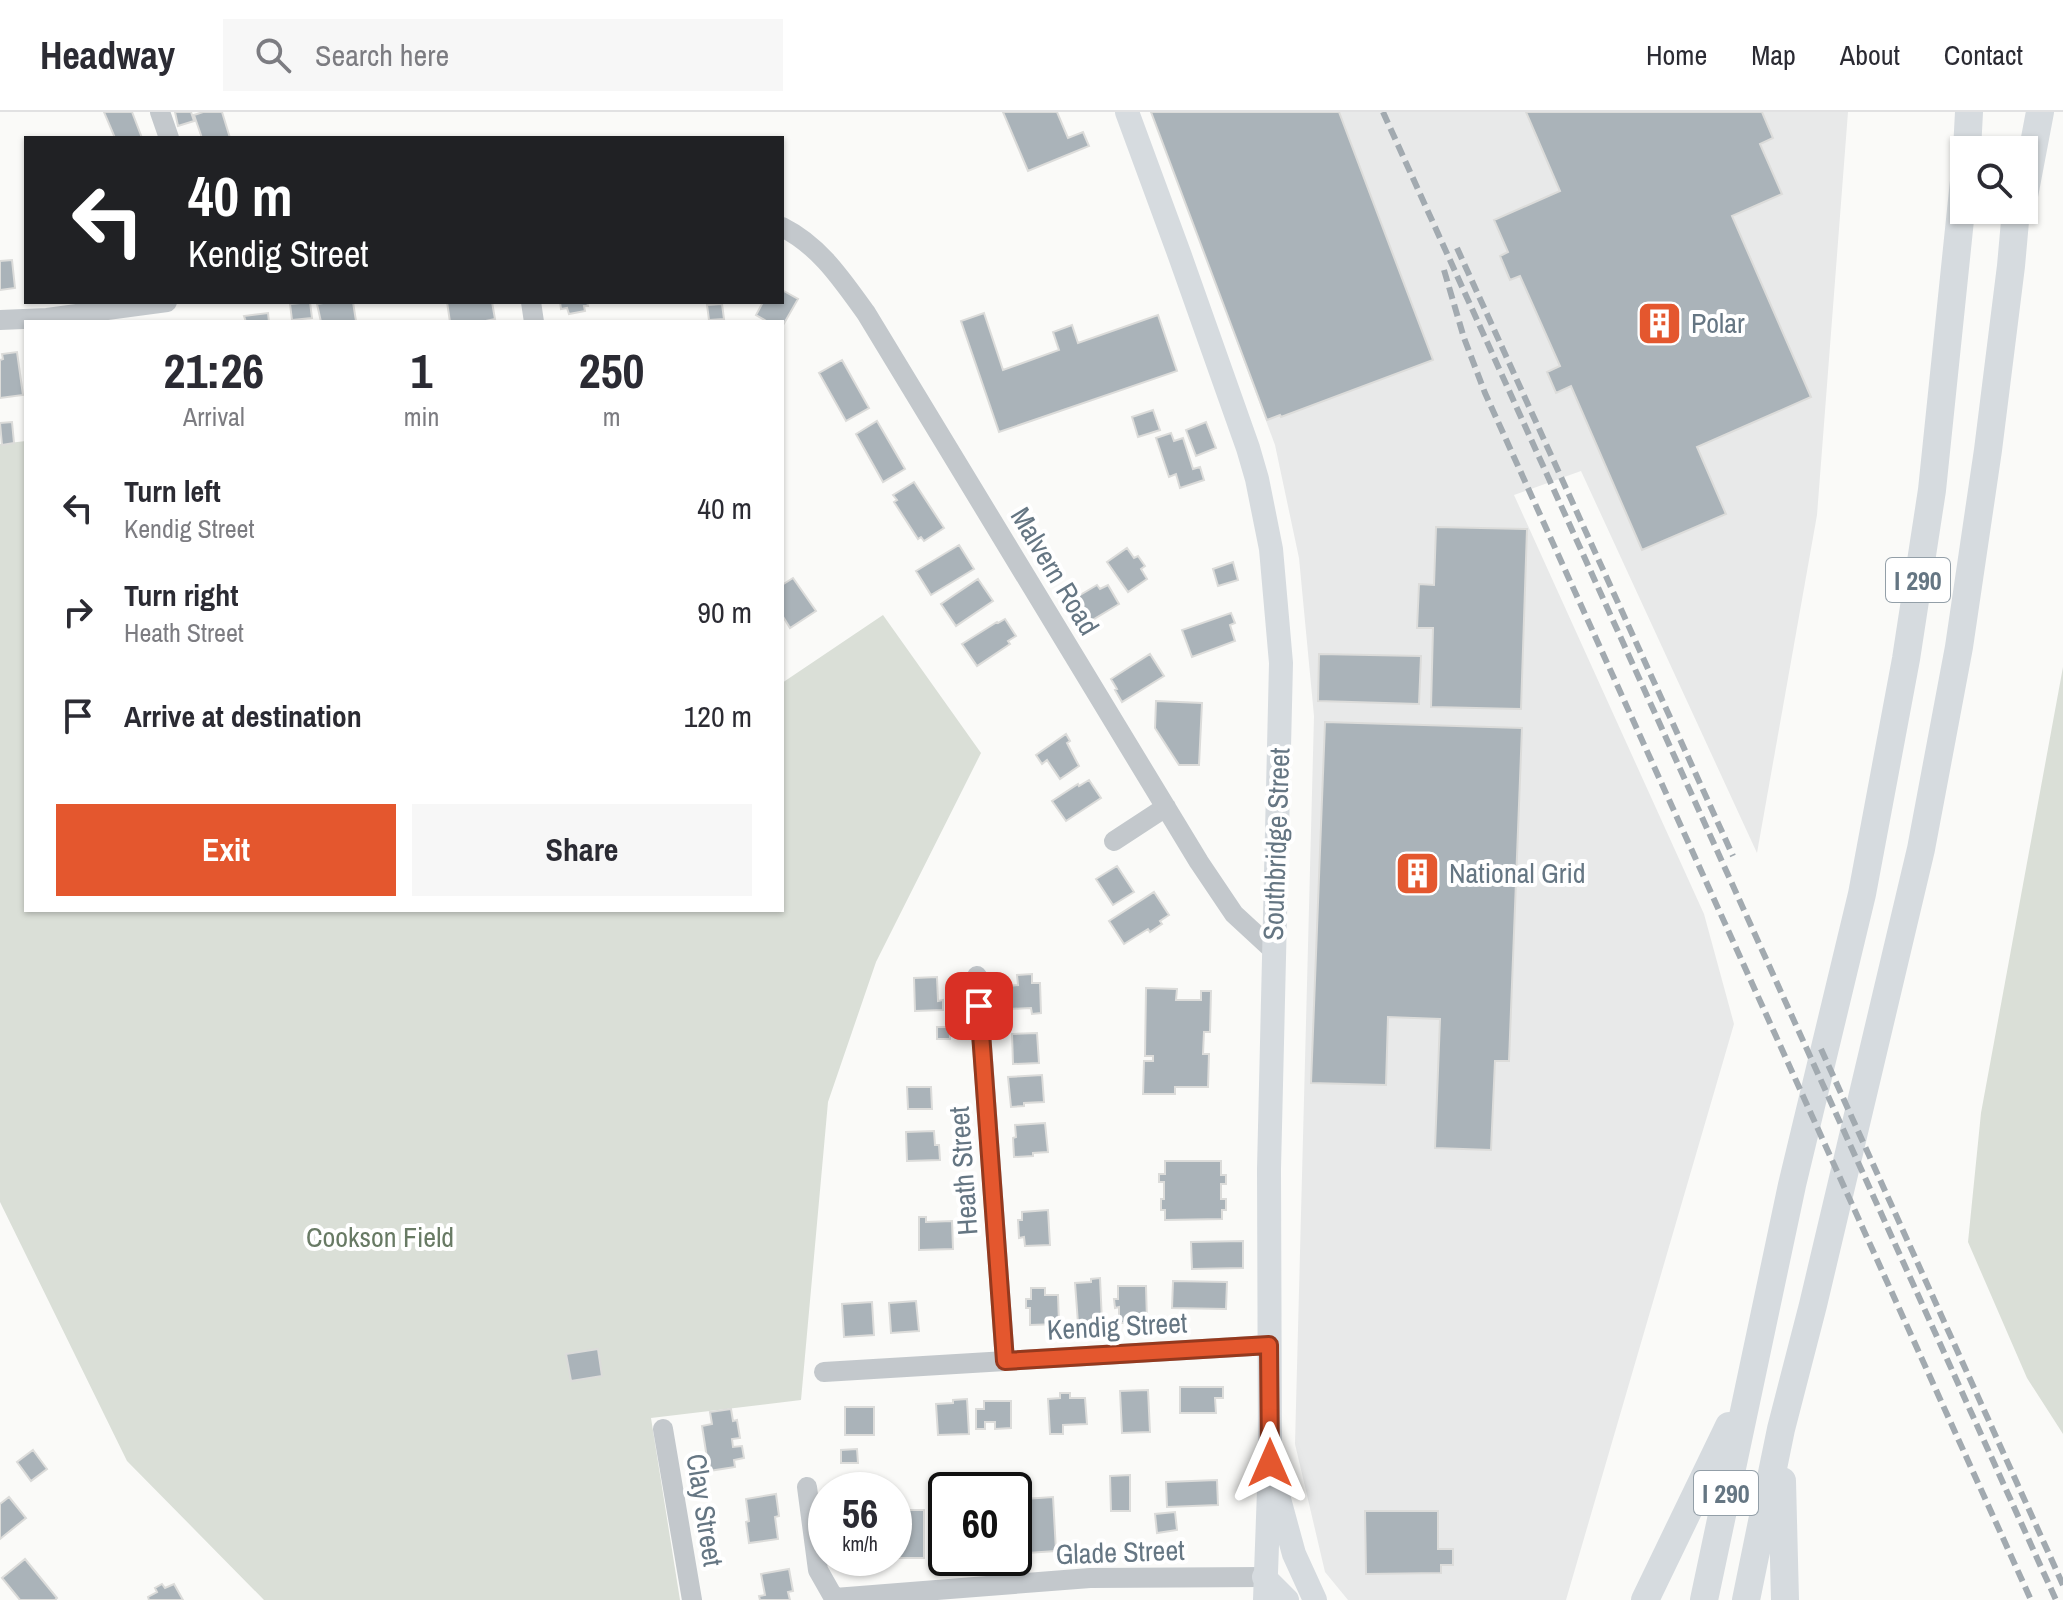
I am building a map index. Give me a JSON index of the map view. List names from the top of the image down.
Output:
{
  "streets": {
    "highway": ["I 290"],
    "main road": ["Southbridge Street"],
    "street": [
      "Malvern Road",
      "Heath Street",
      "Kendig Street",
      "Clay Street",
      "Glade Street"
    ]
  },
  "crossings": [
    ["Malvern Road", "Southbridge Street"],
    ["Southbridge Street", "Kendig Street"],
    ["Southbridge Street", "Glade Street"],
    ["Heath Street", "Kendig Street"]
  ],
  "parks": ["Cookson Field"],
  "places": {
    "building": ["Polar", "National Grid"]
  },
  "page": {
    "header": "Headway",
    "search": "Search here",
    "nav": [
      "Home",
      "Map",
      "About",
      "Contact"
    ],
    "turn": ["40 m", "Kendig Street"],
    "eta": [
      "21:26",
      "Arrival",
      "1",
      "min",
      "250",
      "m"
    ],
    "list": [
      {
        "name": "Turn left",
        "note": "Kendig Street",
        "value": "40 m"
      },
      {
        "name": "Turn right",
        "note": "Heath Street",
        "value": "90 m"
      },
      {
        "name": "Arrive at destination",
        "value": "120 m"
      }
    ],
    "buttons": ["Exit", "Share"],
    "speed": "56 km/h",
    "limit": "60"
  }
}
